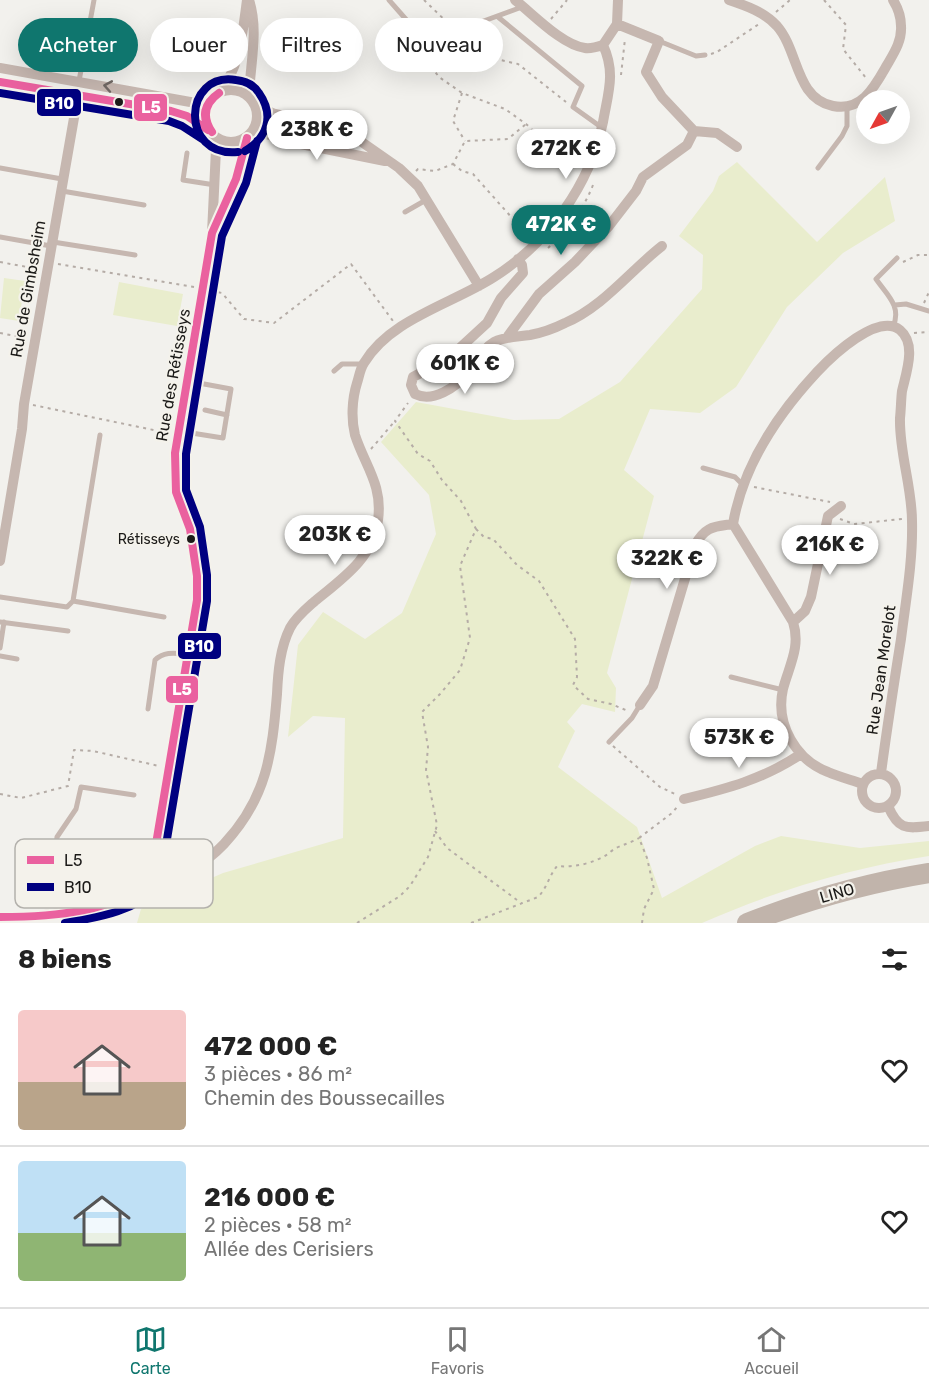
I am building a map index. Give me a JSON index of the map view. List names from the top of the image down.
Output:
{
  "streets": {
    "highway": ["LINO"],
    "street": ["Rue de Gimbsheim", "Rue des Rétisseys", "Rue Jean Morelot"]
  },
  "places": ["Rétisseys"],
  "lines": ["transit line B10", "transit line L5"],
  "legend": ["L5", "B10"],
  "north": "bottom left",
  "page": {
    "chip": [
      "Acheter",
      "Louer",
      "Filtres",
      "Nouveau"
    ],
    "price": [
      "238K €",
      "272K €",
      "472K €",
      "601K €",
      "203K €",
      "216K €",
      "322K €",
      "573K €"
    ],
    "heading": "8 biens",
    "list": [
      {
        "name": "472 000 €",
        "note": "3 pièces · 86 m² · Chemin des Boussecailles"
      },
      {
        "name": "216 000 €",
        "note": "2 pièces · 58 m² · Allée des Cerisiers"
      }
    ],
    "tabs": ["Carte", "Favoris", "Accueil"]
  }
}
